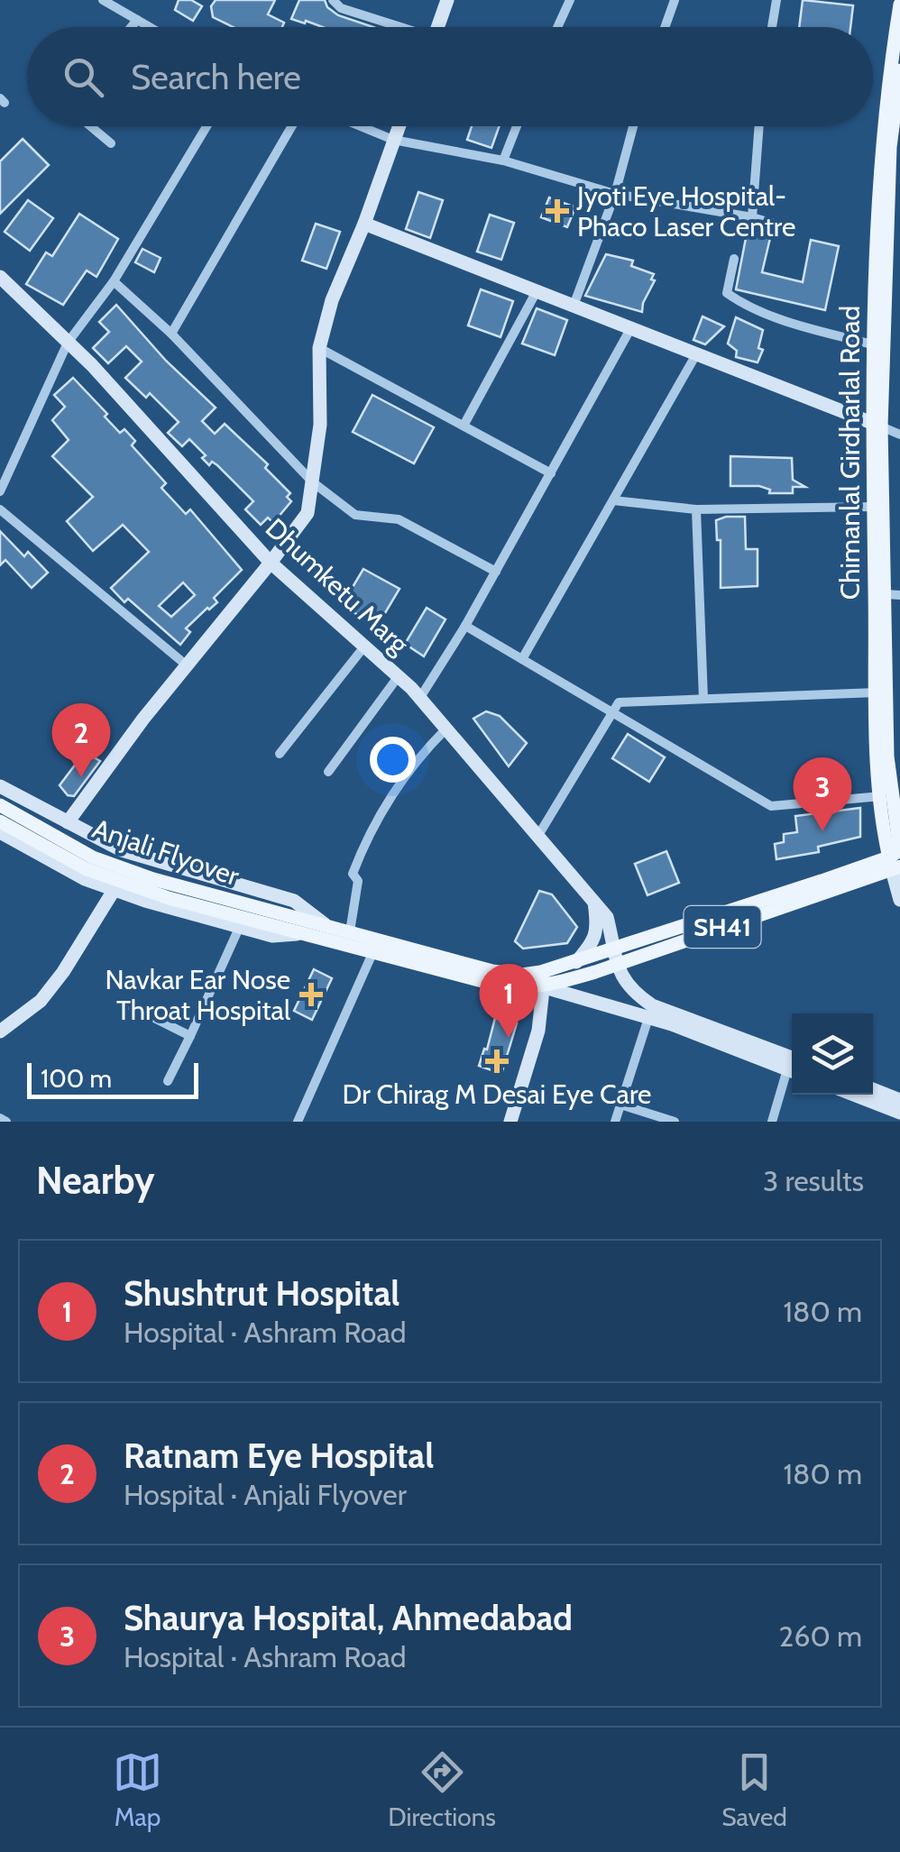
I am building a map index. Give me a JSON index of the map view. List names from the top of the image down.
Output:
{
  "streets": {
    "main road": ["Chimanlal Girdharlal Road", "Anjali Flyover"],
    "street": ["Dhumketu Marg"]
  },
  "places": {
    "health": ["Jyoti Eye Hospital- Phaco Laser Centre", "Navkar Ear Nose Throat Hospital", "Dr Chirag M Desai Eye Care"]
  },
  "scale_bar": "100 m",
  "page": {
    "search": "Search here",
    "pins": ["2", "3", "1"],
    "scale": "100 m",
    "heading": ["Nearby", "3 results"],
    "list": [
      {
        "mark": "1",
        "name": "Shushtrut Hospital",
        "note": "Hospital · Ashram Road",
        "value": "180 m"
      },
      {
        "mark": "2",
        "name": "Ratnam Eye Hospital",
        "note": "Hospital · Anjali Flyover",
        "value": "180 m"
      },
      {
        "mark": "3",
        "name": "Shaurya Hospital, Ahmedabad",
        "note": "Hospital · Ashram Road",
        "value": "260 m"
      }
    ],
    "nav": ["Map", "Directions", "Saved"]
  }
}
